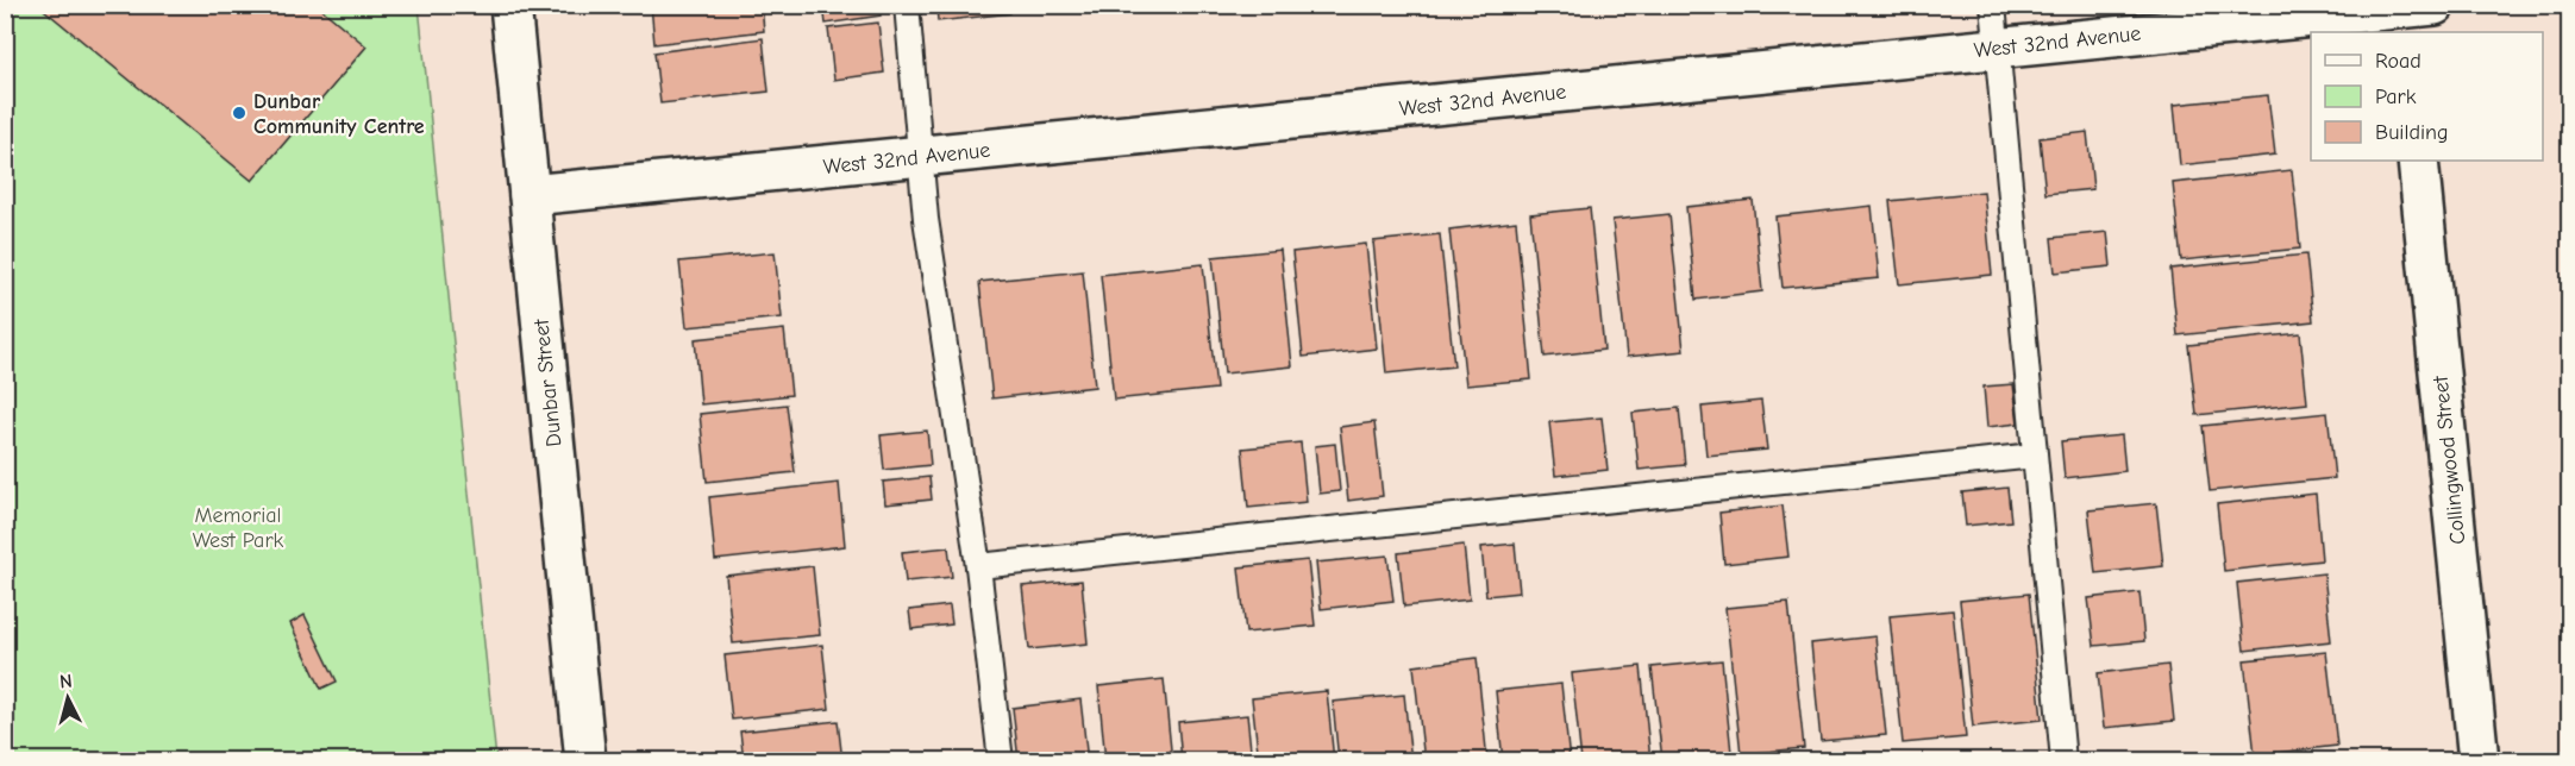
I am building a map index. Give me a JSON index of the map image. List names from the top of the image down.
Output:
{
  "streets": {
    "street": ["West 32nd Avenue", "Dunbar Street", "Collingwood Street"]
  },
  "crossings": [
    ["West 32nd Avenue", "Dunbar Street"]
  ],
  "parks": ["Memorial West Park"],
  "places": ["Dunbar Community Centre"],
  "legend": ["Road", "Park", "Building"],
  "north": "top"
}
